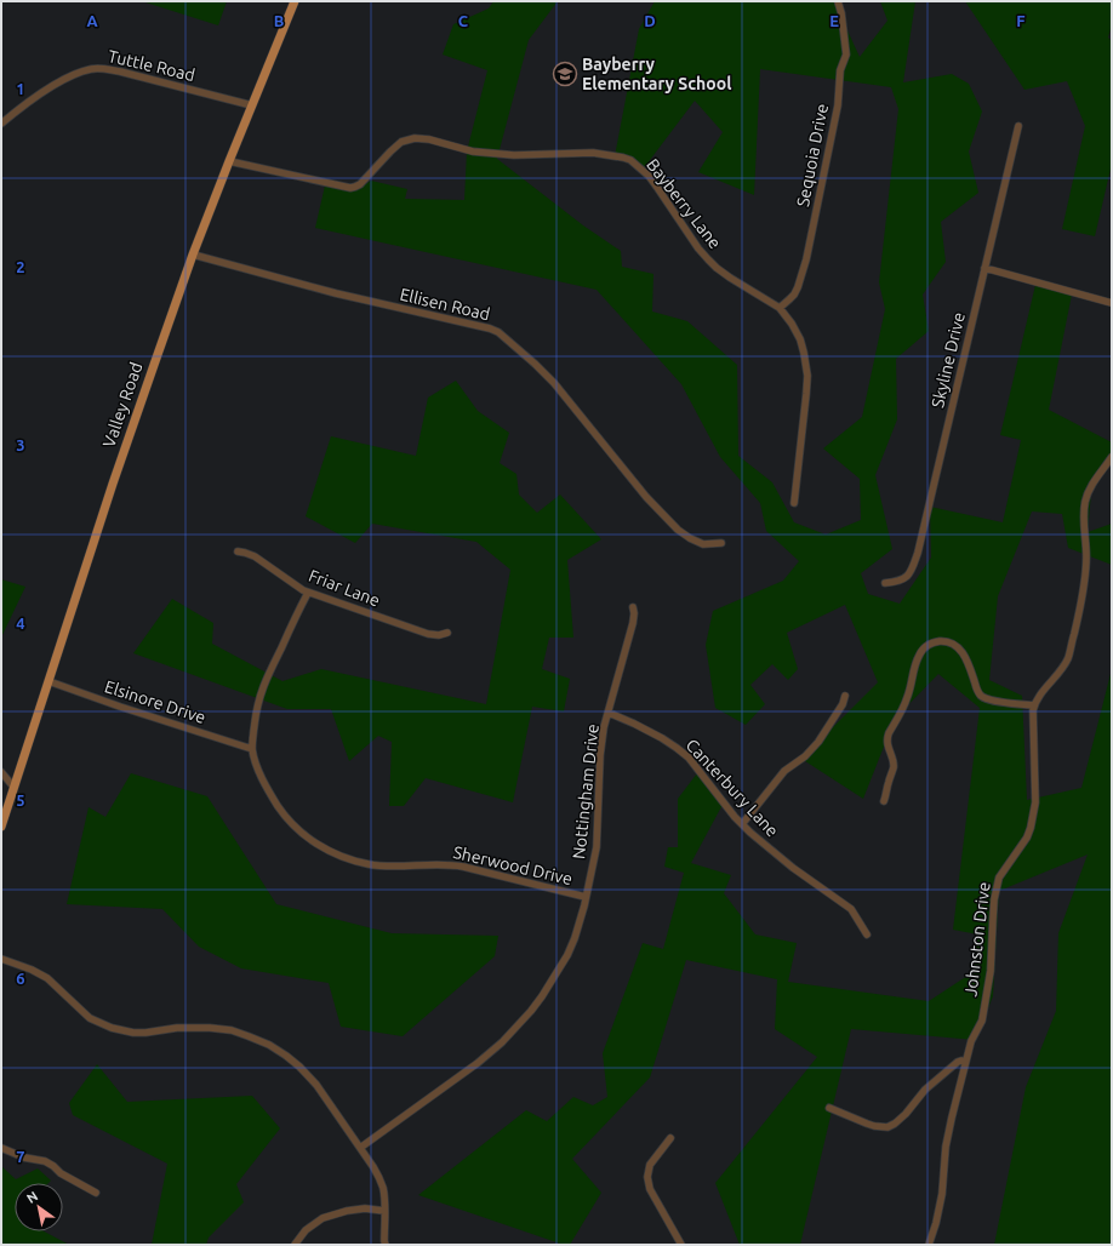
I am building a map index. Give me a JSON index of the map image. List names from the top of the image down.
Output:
{
  "streets": {
    "main road": ["Valley Road"],
    "street": [
      "Tuttle Road",
      "Sequoia Drive",
      "Bayberry Lane",
      "Ellisen Road",
      "Skyline Drive",
      "Friar Lane",
      "Elsinore Drive",
      "Canterbury Lane",
      "Nottingham Drive",
      "Sherwood Drive",
      "Johnston Drive"
    ]
  },
  "crossings": [
    ["Tuttle Road", "Valley Road"],
    ["Sequoia Drive", "Bayberry Lane"],
    ["Bayberry Lane", "Valley Road"],
    ["Ellisen Road", "Valley Road"],
    ["Valley Road", "Elsinore Drive"],
    ["Friar Lane", "Sherwood Drive"],
    ["Elsinore Drive", "Sherwood Drive"],
    ["Canterbury Lane", "Nottingham Drive"],
    ["Nottingham Drive", "Sherwood Drive"]
  ],
  "places": {
    "school or university": ["Bayberry Elementary School"]
  },
  "north": "top left",
  "grid": {
    "columns": [
      "A",
      "B",
      "C",
      "D",
      "E",
      "F"
    ],
    "rows": [
      "1",
      "2",
      "3",
      "4",
      "5",
      "6",
      "7"
    ]
  }
}
